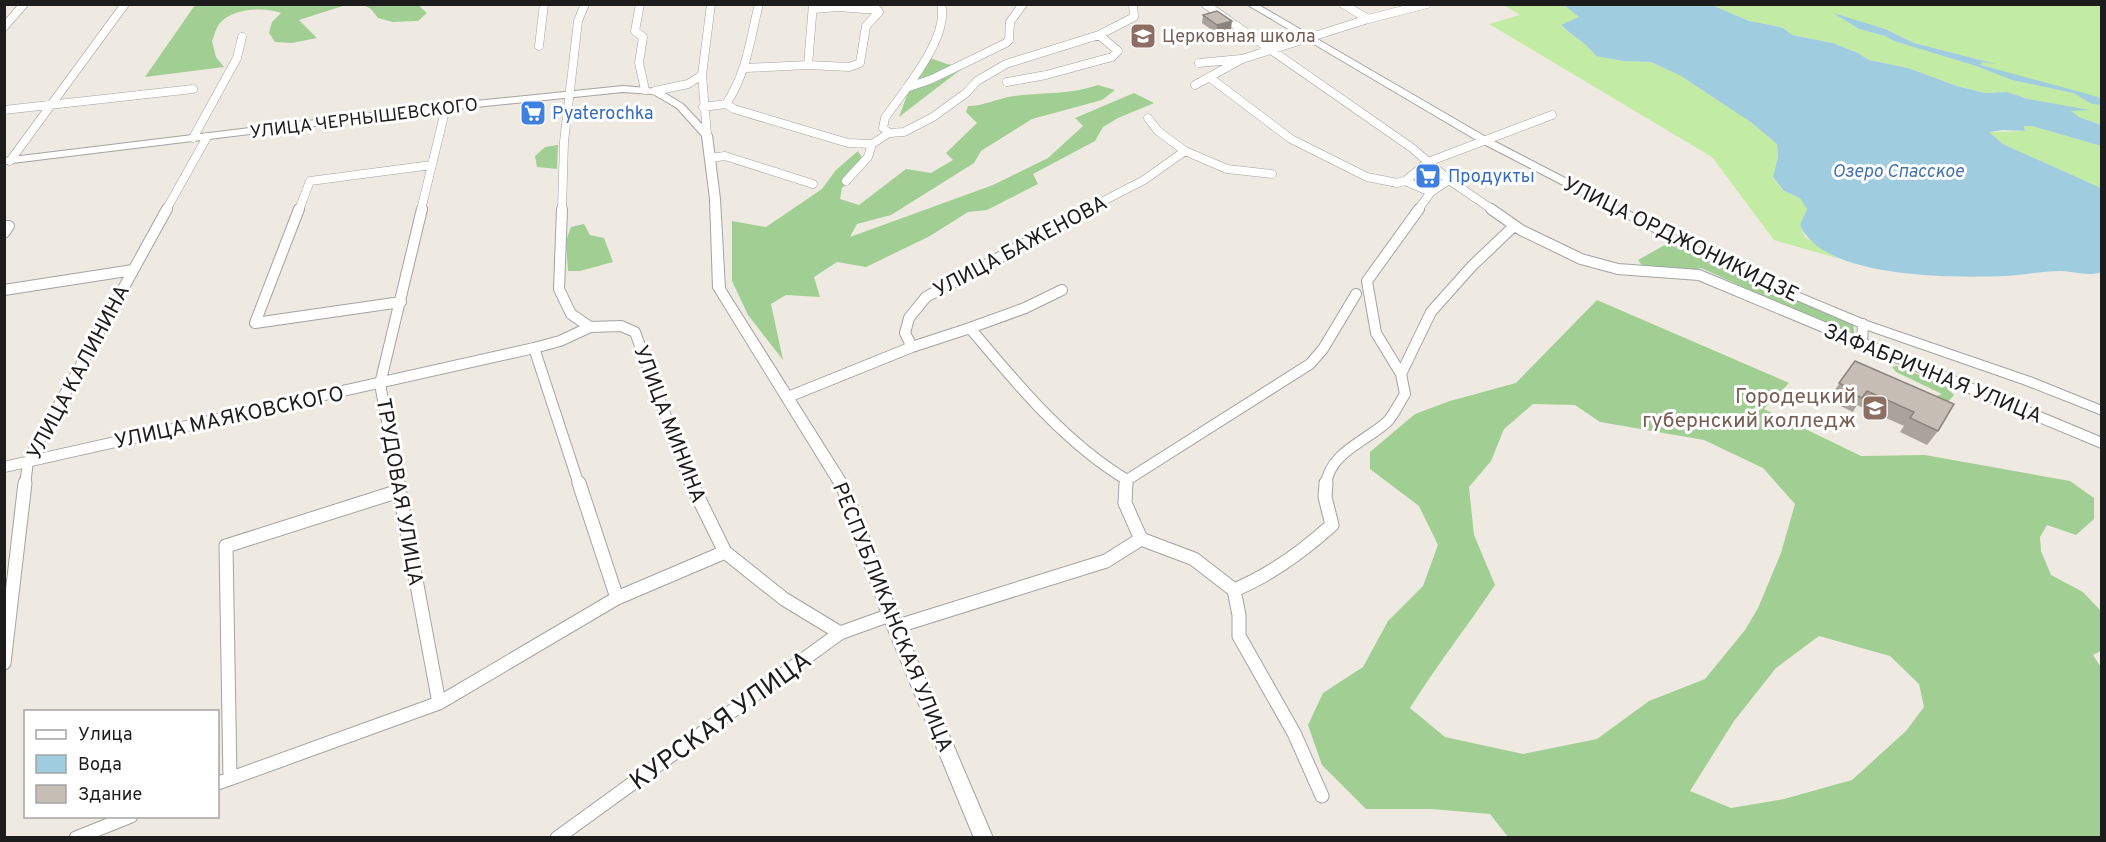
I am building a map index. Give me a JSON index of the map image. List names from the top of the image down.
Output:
{
  "streets": {
    "street": [
      "УЛИЦА ЧЕРНЫШЕВСКОГО",
      "УЛИЦА ОРДЖОНИКИДЗЕ",
      "УЛИЦА БАЖЕНОВА",
      "УЛИЦА КАЛИНИНА",
      "ЗАФАБРИЧНАЯ УЛИЦА",
      "УЛИЦА МАЯКОВСКОГО",
      "УЛИЦА МИНИНА",
      "ТРУДОВАЯ УЛИЦА",
      "РЕСПУБЛИКАНСКАЯ УЛИЦА",
      "КУРСКАЯ УЛИЦА"
    ]
  },
  "crossings": [
    ["УЛИЦА ЧЕРНЫШЕВСКОГО", "УЛИЦА КАЛИНИНА"],
    ["УЛИЦА ЧЕРНЫШЕВСКОГО", "ТРУДОВАЯ УЛИЦА"],
    ["УЛИЦА КАЛИНИНА", "УЛИЦА МАЯКОВСКОГО"],
    ["УЛИЦА МАЯКОВСКОГО", "УЛИЦА МИНИНА"],
    ["УЛИЦА МАЯКОВСКОГО", "ТРУДОВАЯ УЛИЦА"],
    ["УЛИЦА МИНИНА", "КУРСКАЯ УЛИЦА"],
    ["РЕСПУБЛИКАНСКАЯ УЛИЦА", "КУРСКАЯ УЛИЦА"]
  ],
  "water": ["Озеро Спасское"],
  "places": {
    "school or university": ["Церковная школа", "Городецкий губернский колледж"],
    "supermarket": ["Pyaterochka", "Продукты"]
  },
  "legend": ["Улица", "Вода", "Здание"]
}
